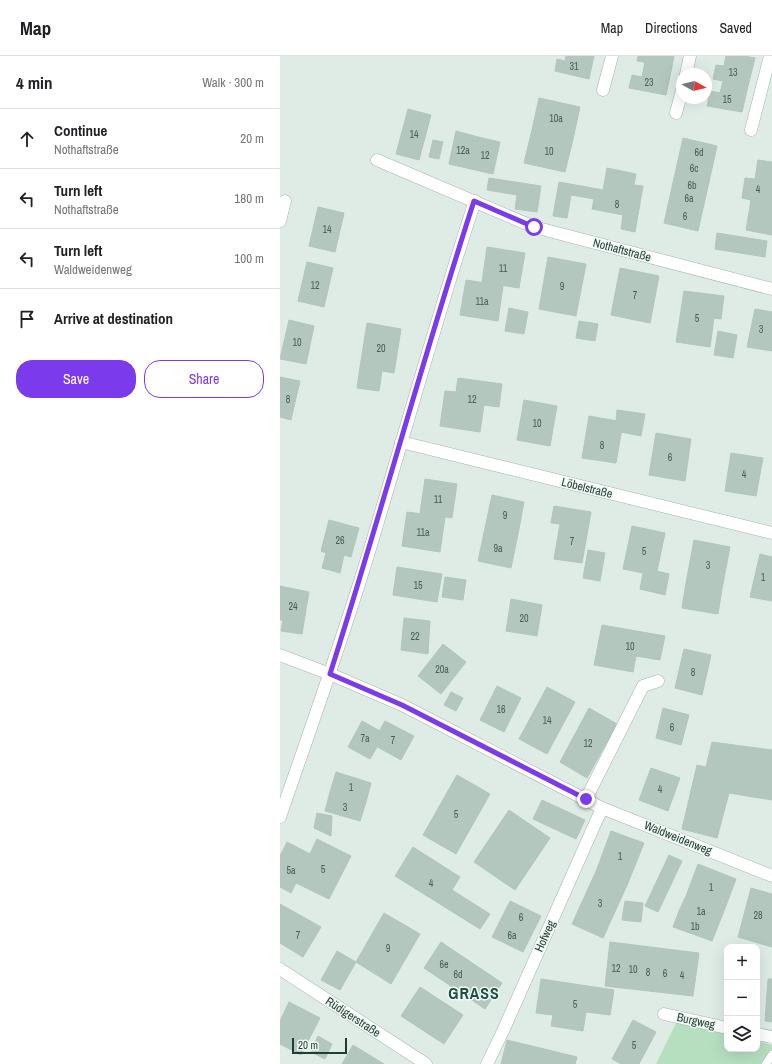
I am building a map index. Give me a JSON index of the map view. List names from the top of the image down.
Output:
{
  "streets": {
    "street": [
      "Nothaftstraße",
      "Löbelstraße",
      "Waldweidenweg",
      "Hofweg",
      "Rüdigerstraße",
      "Burgweg"
    ]
  },
  "crossings": [
    ["Waldweidenweg", "Hofweg"]
  ],
  "districts": ["GRASS"],
  "house_numbers": [
    "31",
    "13",
    "23",
    "15",
    "10a",
    "14",
    "12a",
    "10",
    "6d",
    "12",
    "6c",
    "6b",
    "4",
    "6a",
    "8",
    "6",
    "14",
    "11",
    "12",
    "9",
    "7",
    "11a",
    "5",
    "3",
    "10",
    "20",
    "8",
    "12",
    "10",
    "8",
    "6",
    "4",
    "11",
    "9",
    "11a",
    "26",
    "7",
    "9a",
    "5",
    "3",
    "1",
    "15",
    "24",
    "20",
    "22",
    "10",
    "20a",
    "8",
    "16",
    "14",
    "6",
    "7a",
    "7",
    "12",
    "1",
    "4",
    "3",
    "5",
    "1",
    "5",
    "5a",
    "4",
    "1",
    "3",
    "1a",
    "28",
    "6",
    "1b",
    "7",
    "6a",
    "9",
    "6e",
    "12",
    "10",
    "8",
    "6",
    "6d",
    "4",
    "5",
    "5"
  ],
  "scale_bar": "20 m",
  "north": "right",
  "page": {
    "header": "Map",
    "nav": ["Map", "Directions", "Saved"],
    "heading": ["4 min", "Walk · 300 m"],
    "list": [
      ["Continue", "Nothaftstraße", "20 m"],
      ["Turn left", "Nothaftstraße", "180 m"],
      ["Turn left", "Waldweidenweg", "100 m"],
      "Arrive at destination"
    ],
    "buttons": ["Save", "Share"],
    "map_buttons": ["+", "−"],
    "scale": "20 m"
  }
}
